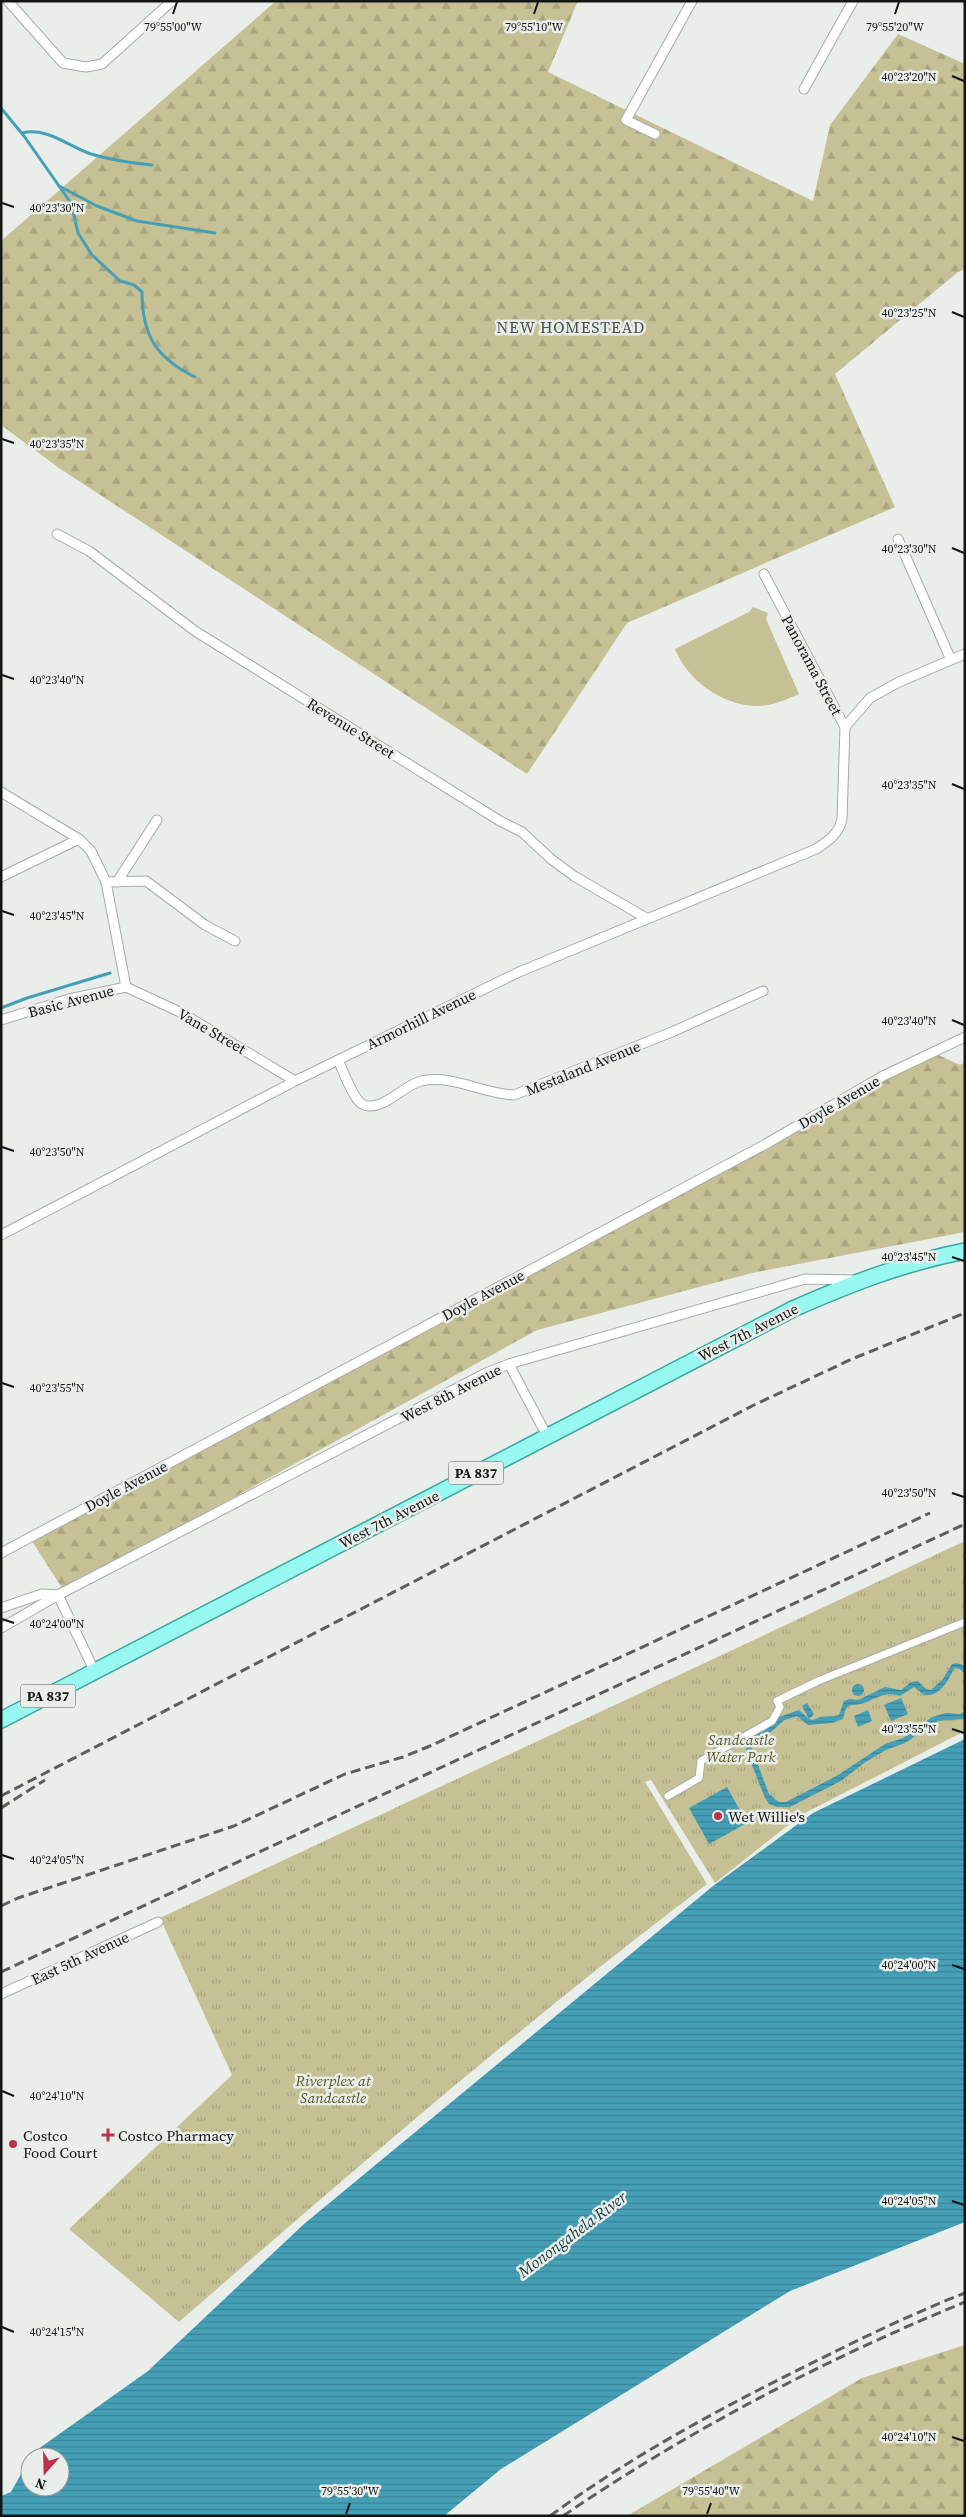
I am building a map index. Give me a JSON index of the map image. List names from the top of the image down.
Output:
{
  "streets": {
    "main road": ["West 7th Avenue", "West 8th Avenue", "PA 837"],
    "street": [
      "Panorama Street",
      "Revenue Street",
      "Basic Avenue",
      "Armorhill Avenue",
      "Vane Street",
      "Mestaland Avenue",
      "Doyle Avenue",
      "East 5th Avenue"
    ]
  },
  "crossings": [
    ["Panorama Street", "Armorhill Avenue"],
    ["Revenue Street", "Armorhill Avenue"],
    ["Basic Avenue", "Vane Street"],
    ["Armorhill Avenue", "Vane Street"],
    ["Armorhill Avenue", "Mestaland Avenue"],
    ["West 7th Avenue", "West 8th Avenue"]
  ],
  "districts": ["NEW HOMESTEAD"],
  "water": ["Monongahela River"],
  "parks": ["Sandcastle Water Park", "Riverplex at Sandcastle"],
  "places": {
    "other": ["Wet Willie's", "Costco Food Court"],
    "health": ["Costco Pharmacy"]
  },
  "north": "bottom",
  "coordinates": [
    "79°55'10\"W",
    "79°55'00\"W",
    "79°55'20\"W",
    "40°23'20\"N",
    "40°23'30\"N",
    "40°23'25\"N",
    "40°23'35\"N",
    "40°23'40\"N",
    "40°23'45\"N",
    "40°23'50\"N",
    "40°23'55\"N",
    "40°24'00\"N",
    "40°24'05\"N",
    "40°24'10\"N",
    "40°24'15\"N",
    "79°55'30\"W",
    "79°55'40\"W"
  ]
}
